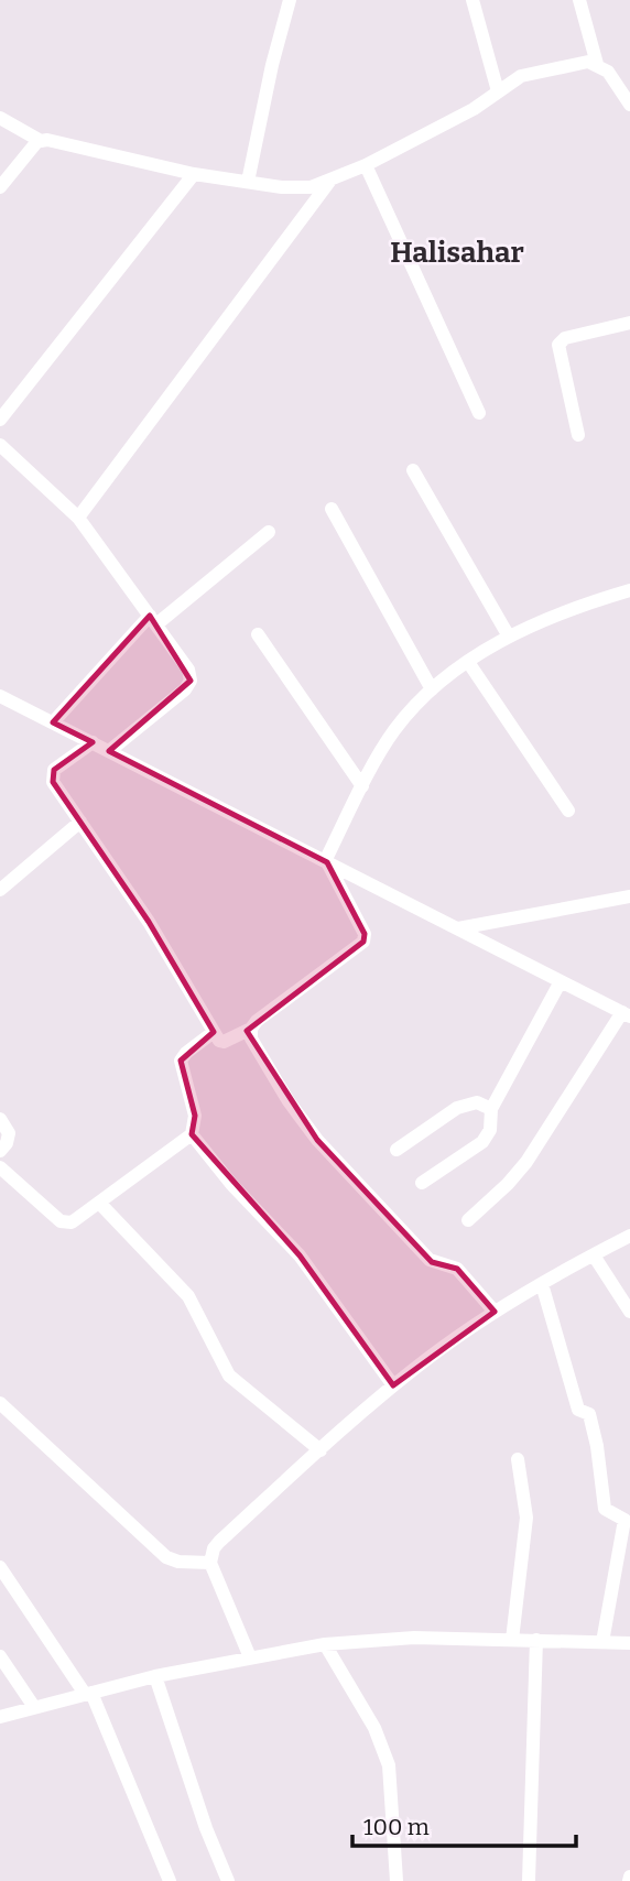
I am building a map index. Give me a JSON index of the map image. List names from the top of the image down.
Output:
{
  "districts": ["Halisahar"],
  "scale_bar": "100 m"
}
